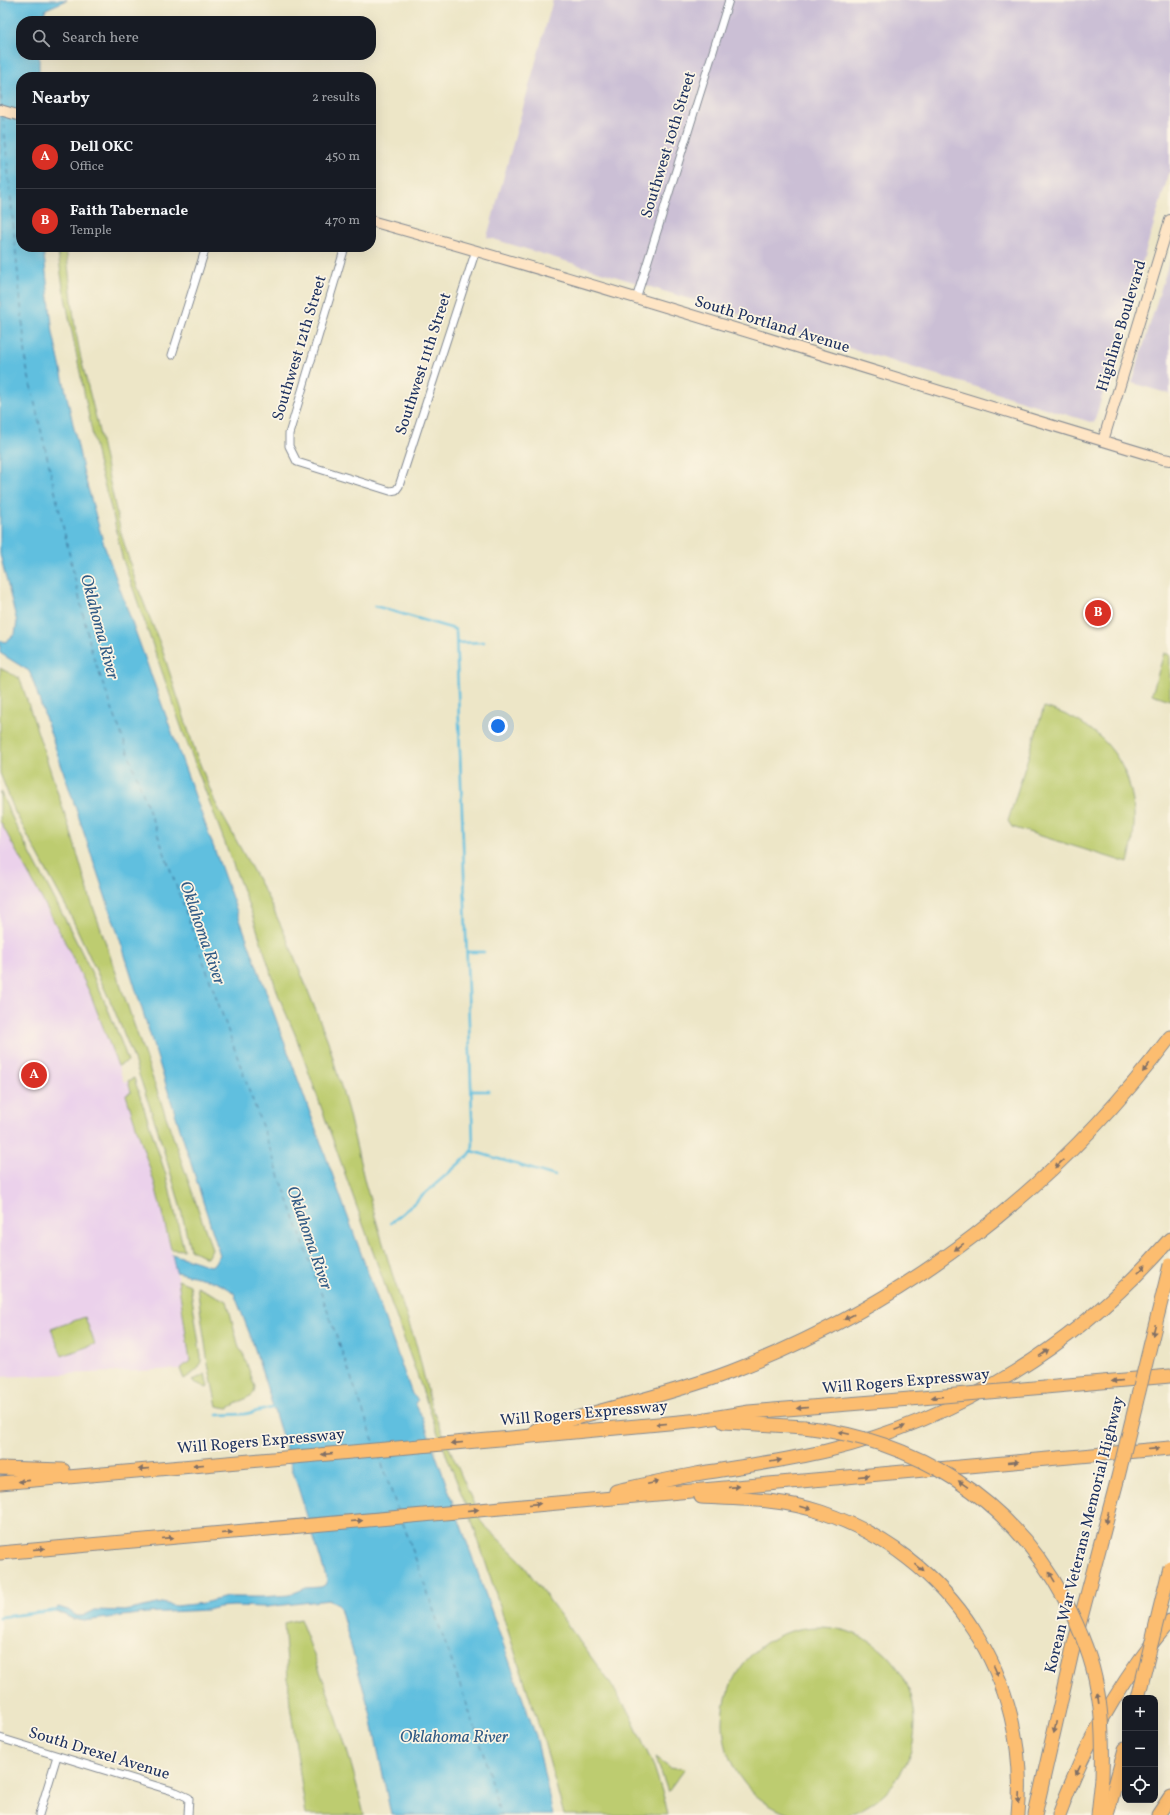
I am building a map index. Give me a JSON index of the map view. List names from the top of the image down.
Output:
{
  "streets": {
    "highway": ["Will Rogers Expressway", "Korean War Veterans Memorial Highway"],
    "main road": ["South Portland Avenue", "Highline Boulevard"],
    "street": [
      "Southwest 10th Street",
      "Southwest 12th Street",
      "Southwest 11th Street",
      "South Drexel Avenue"
    ]
  },
  "crossings": [
    ["Southwest 10th Street", "South Portland Avenue"],
    ["South Portland Avenue", "Highline Boulevard"],
    ["South Portland Avenue", "Southwest 11th Street"],
    ["Southwest 12th Street", "Southwest 11th Street"]
  ],
  "water": ["Oklahoma River"],
  "page": {
    "search": "Search here",
    "heading": ["Nearby", "2 results"],
    "list": [
      {
        "mark": "A",
        "name": "Dell OKC",
        "note": "Office",
        "value": "450 m"
      },
      {
        "mark": "B",
        "name": "Faith Tabernacle",
        "note": "Temple",
        "value": "470 m"
      }
    ],
    "pins": ["B", "A"],
    "map_buttons": ["+", "−"]
  }
}
